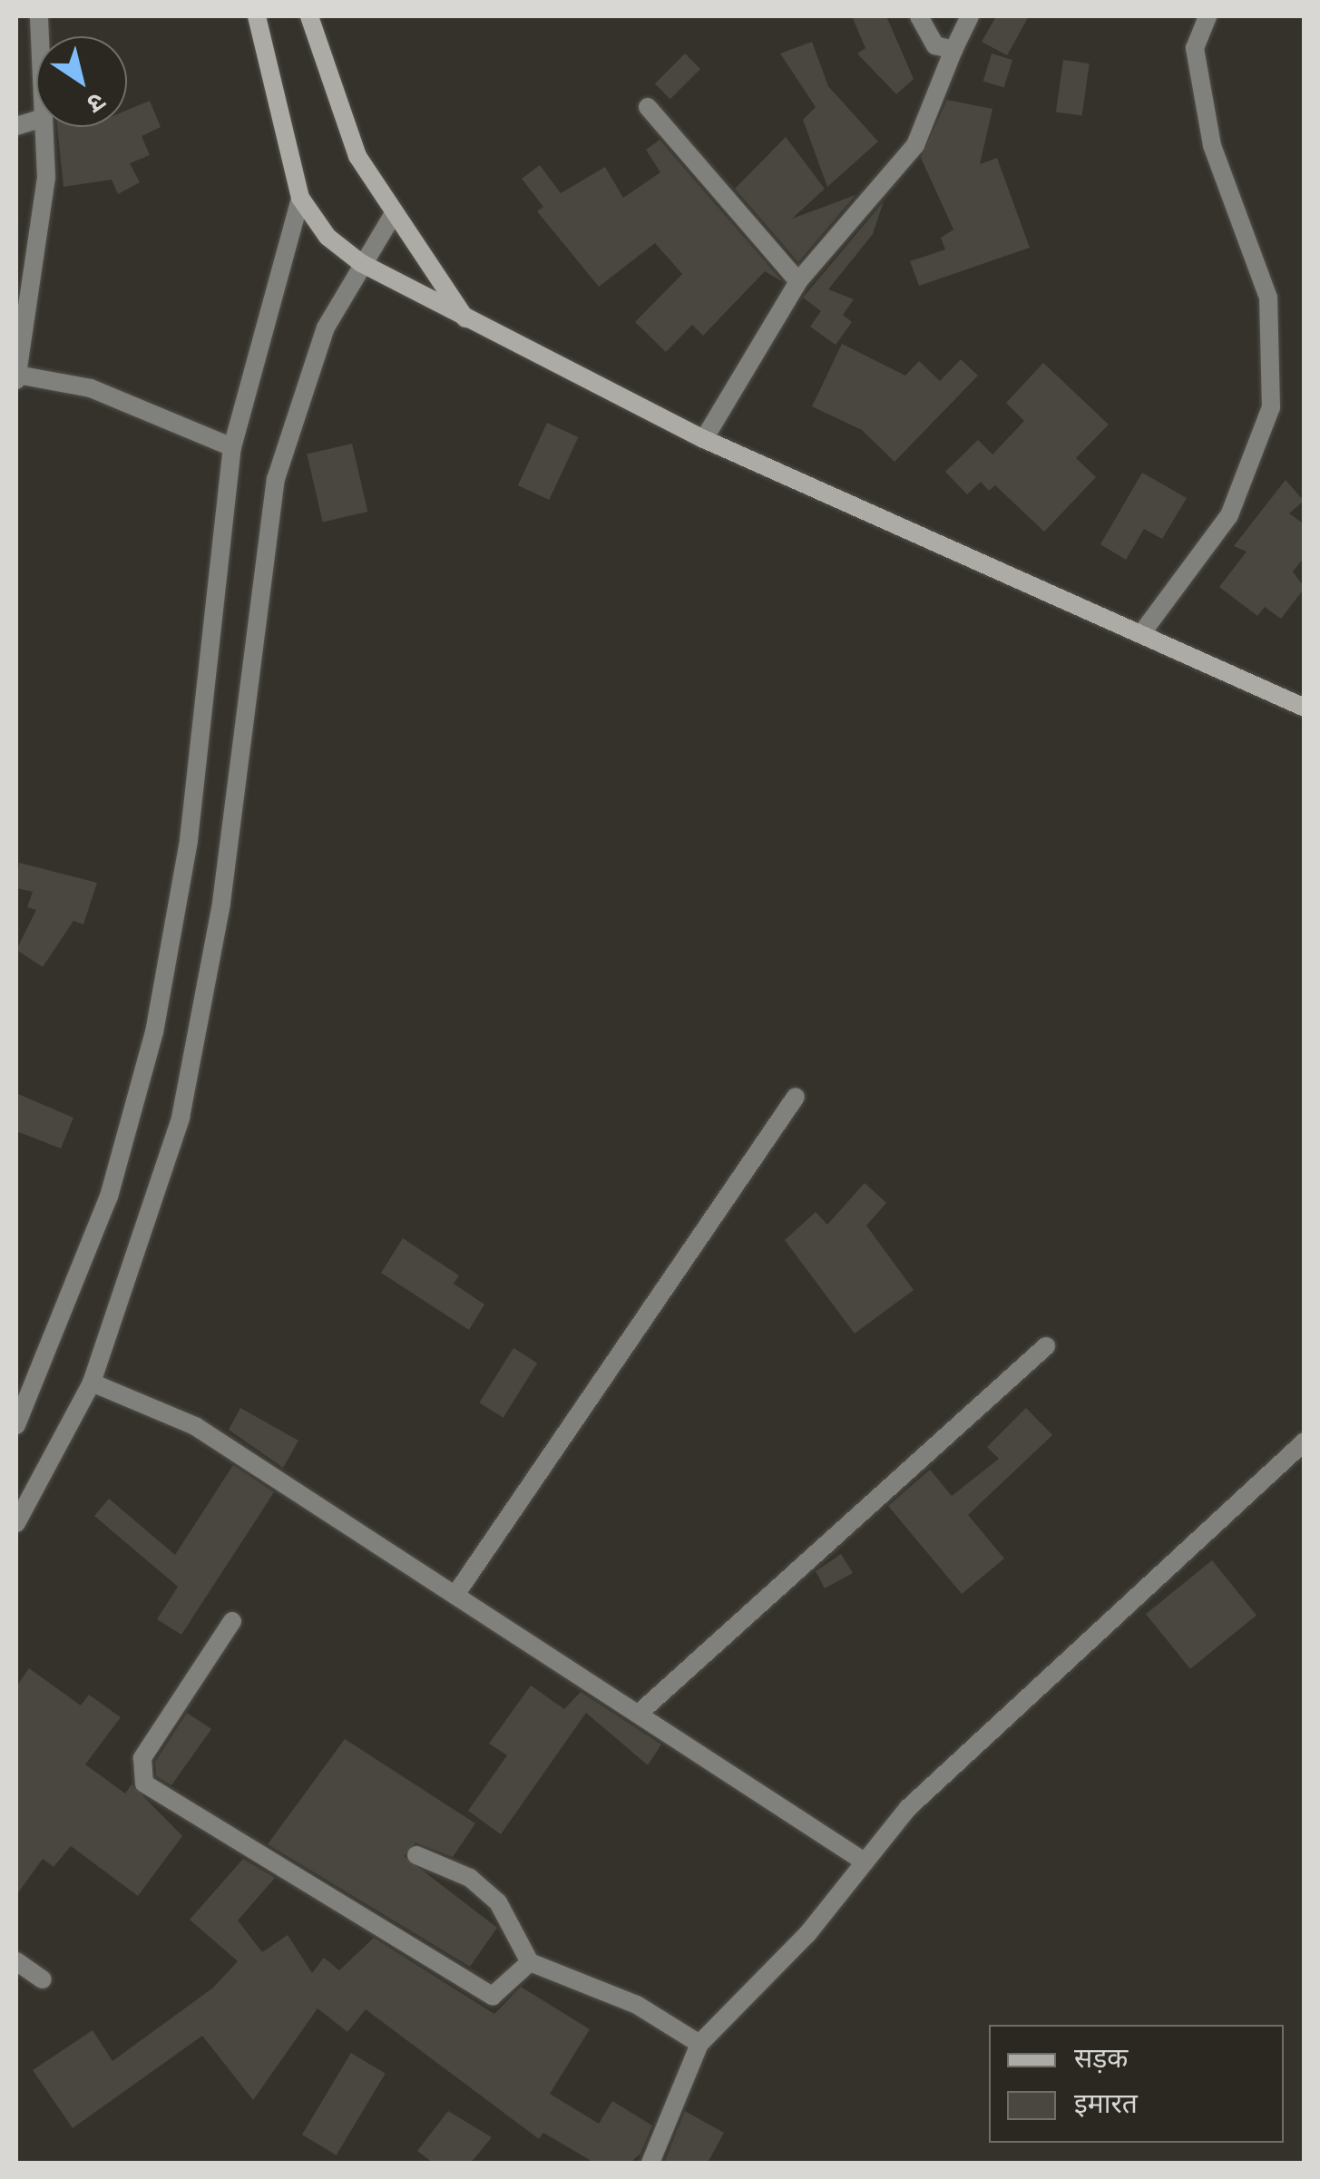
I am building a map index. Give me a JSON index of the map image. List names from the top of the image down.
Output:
{
  "legend": ["सड़क", "इमारत"],
  "north": "bottom right"
}
